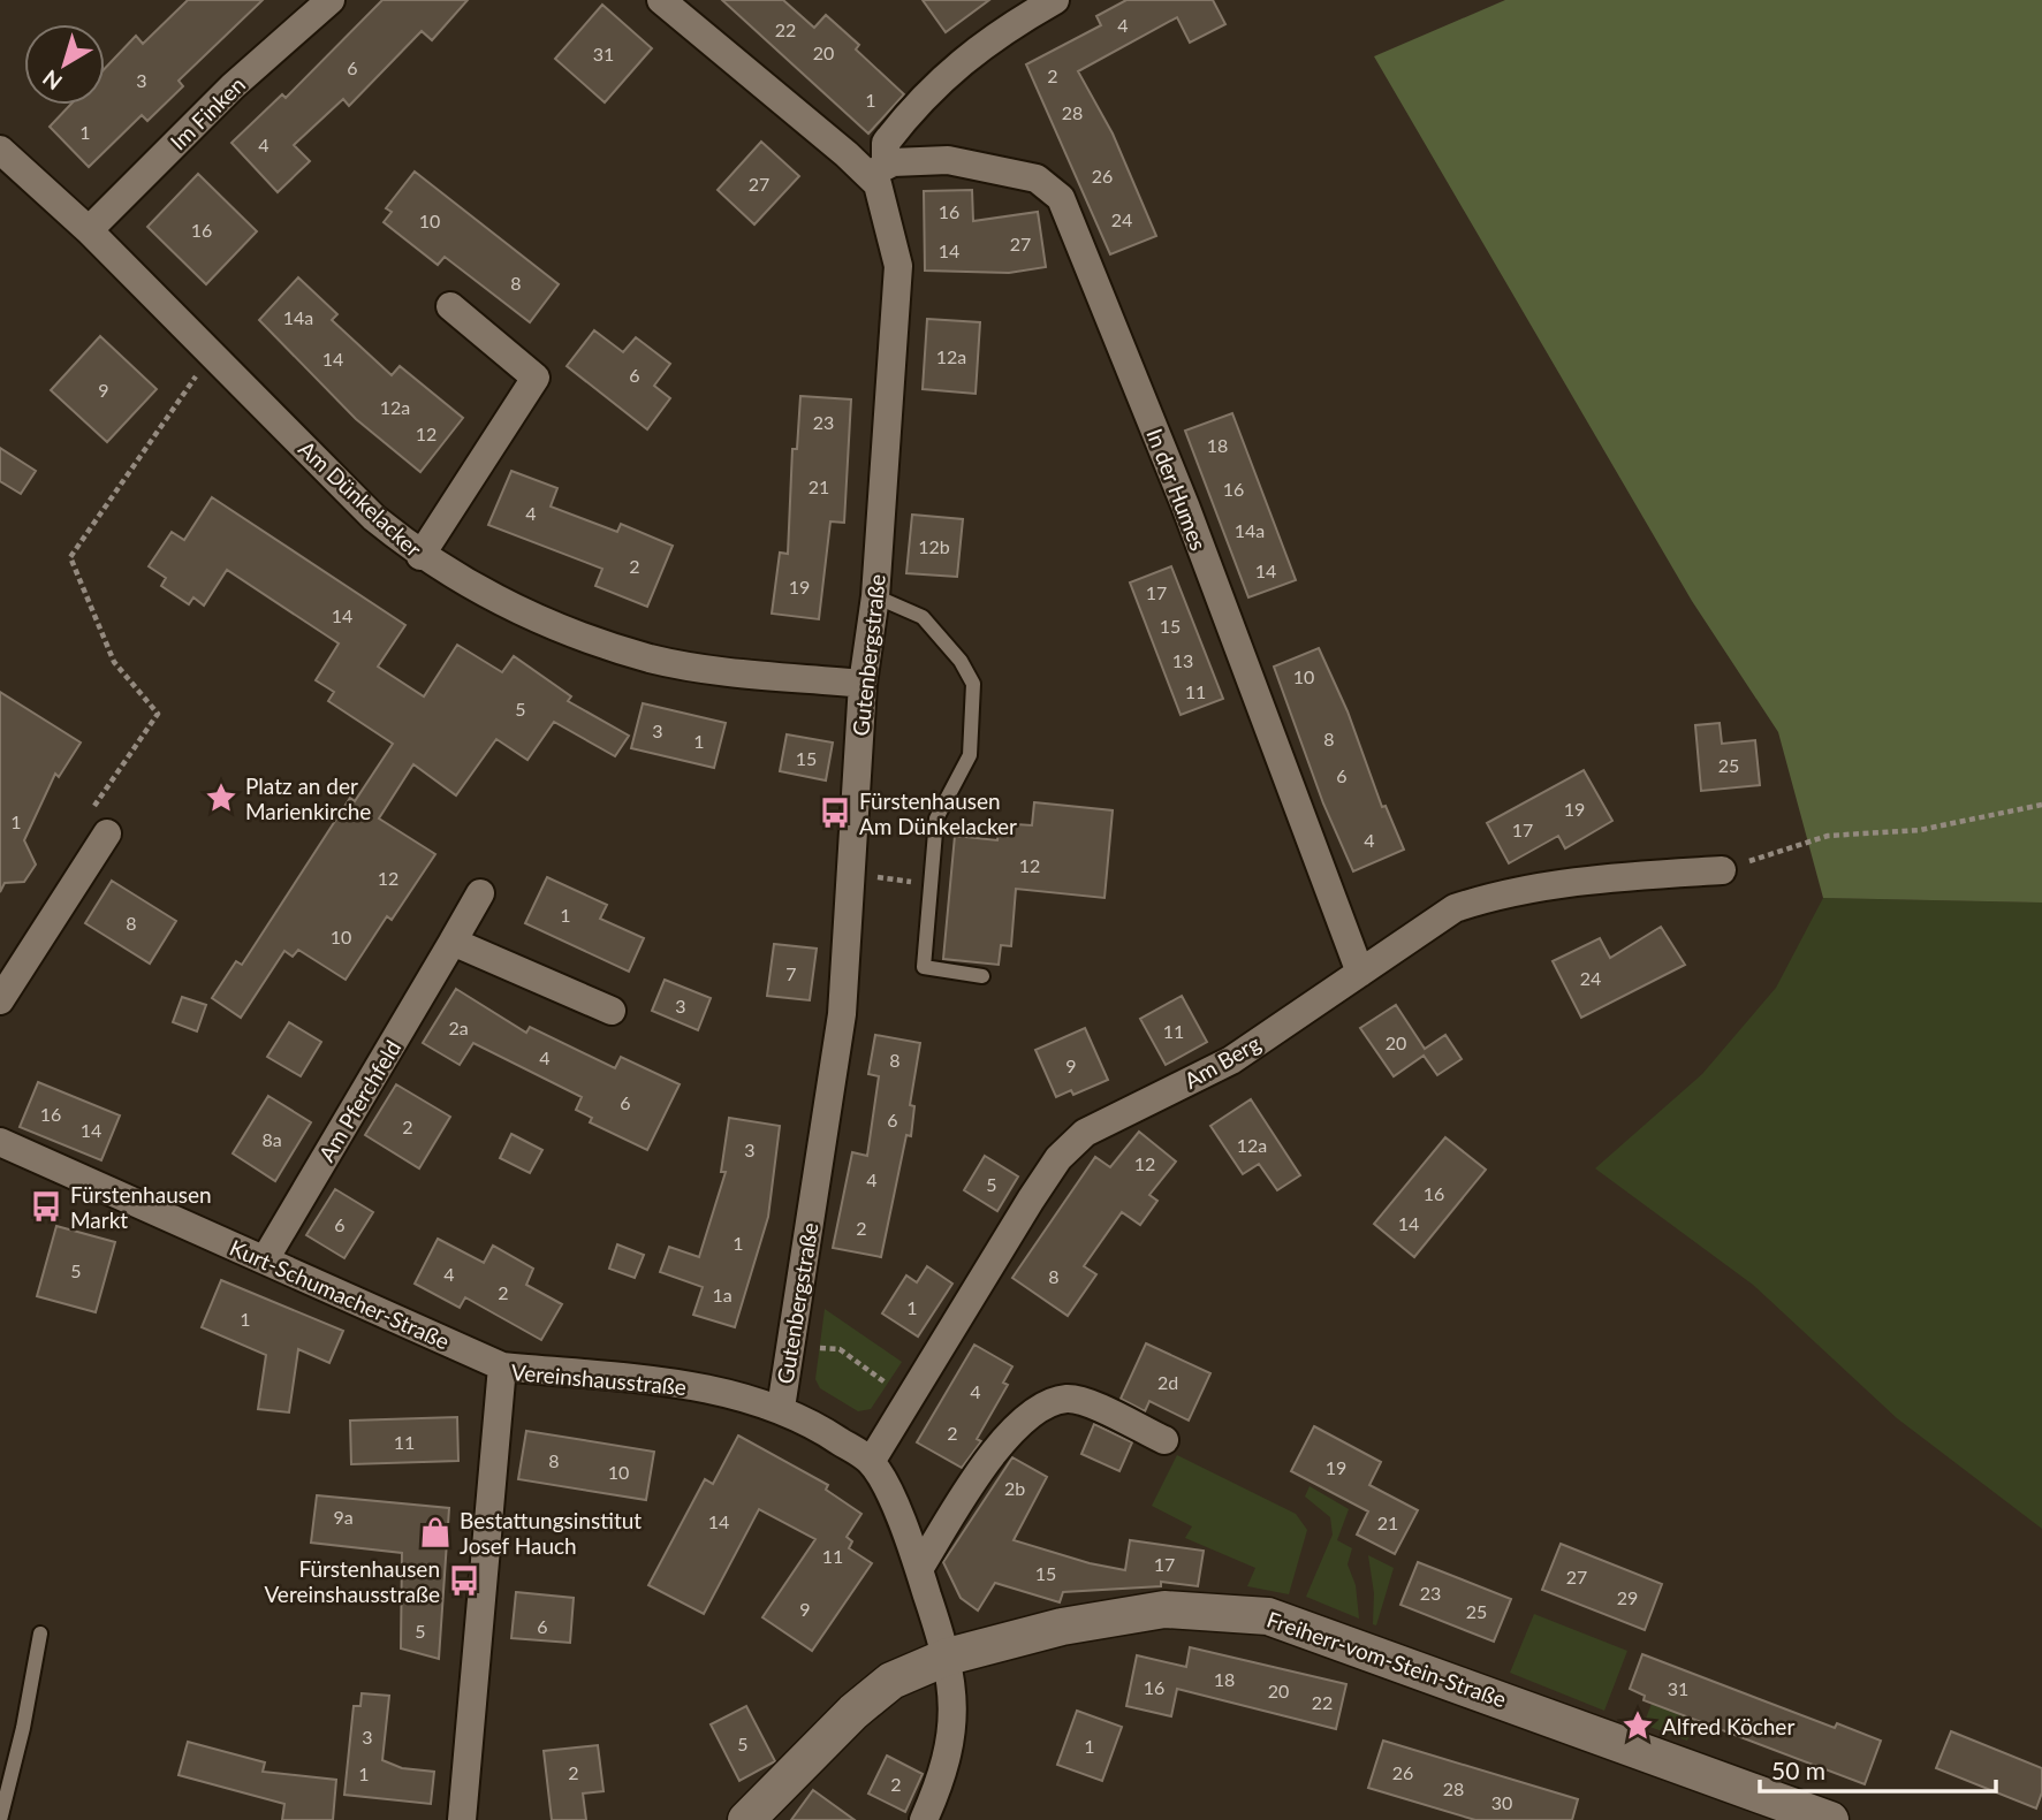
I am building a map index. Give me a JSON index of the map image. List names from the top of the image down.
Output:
{
  "streets": {
    "street": [
      "Im Finken",
      "In der Humes",
      "Am Dünkelacker",
      "Gutenbergstraße",
      "Am Berg",
      "Am Pferchfeld",
      "Kurt-Schumacher-Straße",
      "Vereinshausstraße",
      "Freiherr-vom-Stein-Straße"
    ]
  },
  "crossings": [
    ["Im Finken", "Am Dünkelacker"],
    ["In der Humes", "Gutenbergstraße"],
    ["In der Humes", "Am Berg"],
    ["Am Dünkelacker", "Gutenbergstraße"],
    ["Gutenbergstraße", "Vereinshausstraße"],
    ["Am Berg", "Vereinshausstraße"],
    ["Am Pferchfeld", "Kurt-Schumacher-Straße"],
    ["Kurt-Schumacher-Straße", "Vereinshausstraße"]
  ],
  "places": {
    "place": ["Platz an der Marienkirche", "Alfred Köcher"],
    "bus stop": ["Fürstenhausen Am Dünkelacker", "Fürstenhausen Markt", "Fürstenhausen Vereinshausstraße"],
    "shop": ["Bestattungsinstitut Josef Hauch"]
  },
  "house_numbers": [
    "4",
    "22",
    "20",
    "31",
    "6",
    "2",
    "3",
    "1",
    "28",
    "1",
    "4",
    "26",
    "27",
    "16",
    "24",
    "10",
    "16",
    "27",
    "14",
    "8",
    "14a",
    "12a",
    "14",
    "6",
    "9",
    "12a",
    "23",
    "12",
    "18",
    "21",
    "16",
    "4",
    "14a",
    "12b",
    "2",
    "14",
    "19",
    "17",
    "14",
    "15",
    "13",
    "10",
    "11",
    "5",
    "3",
    "8",
    "1",
    "15",
    "25",
    "6",
    "19",
    "1",
    "17",
    "4",
    "12",
    "12",
    "1",
    "8",
    "10",
    "7",
    "24",
    "3",
    "2a",
    "11",
    "20",
    "4",
    "8",
    "9",
    "6",
    "16",
    "6",
    "2",
    "14",
    "8a",
    "12a",
    "3",
    "12",
    "4",
    "5",
    "16",
    "14",
    "6",
    "2",
    "1",
    "5",
    "4",
    "8",
    "2",
    "1a",
    "1",
    "1",
    "2d",
    "4",
    "2",
    "11",
    "8",
    "19",
    "10",
    "2b",
    "9a",
    "14",
    "21",
    "11",
    "17",
    "15",
    "27",
    "23",
    "29",
    "9",
    "25",
    "6",
    "5",
    "18",
    "16",
    "31",
    "20",
    "22",
    "3",
    "5",
    "1",
    "2",
    "26",
    "1",
    "2",
    "28",
    "30"
  ],
  "scale_bar": "50 m",
  "north": "bottom left"
}
